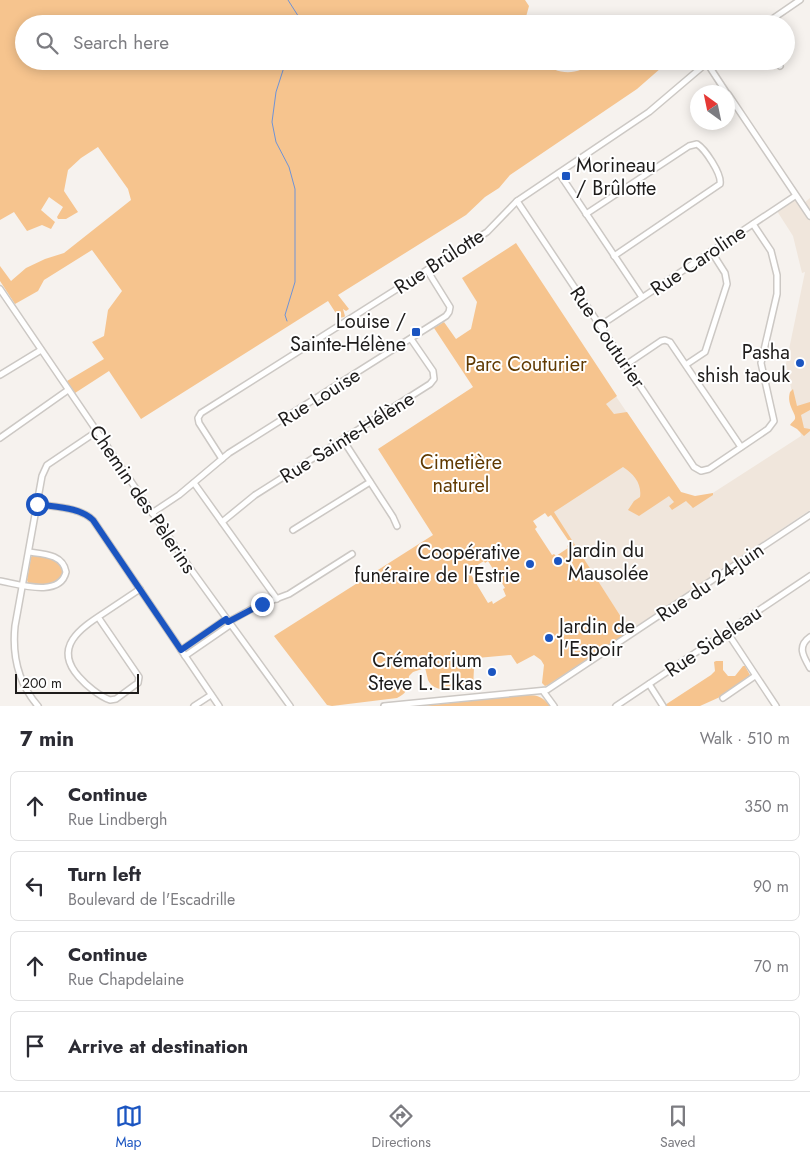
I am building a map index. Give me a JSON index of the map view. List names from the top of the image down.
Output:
{
  "streets": {
    "street": [
      "Rue Caroline",
      "Rue Brûlotte",
      "Rue Couturier",
      "Rue Louise",
      "Rue Sainte-Hélène",
      "Chemin des Pèlerins",
      "Rue du 24-Juin",
      "Rue Sideleau"
    ]
  },
  "crossings": [
    ["Rue Caroline", "Rue Couturier"],
    ["Rue Brûlotte", "Rue Couturier"],
    ["Rue Brûlotte", "Rue Louise"],
    ["Rue Louise", "Rue Sainte-Hélène"],
    ["Rue Louise", "Chemin des Pèlerins"]
  ],
  "parks": ["Parc Couturier", "Cimetière naturel"],
  "places": {
    "transit": ["Morineau / Brûlotte", "Louise / Sainte-Hélène"],
    "other": [
      "Pasha shish taouk",
      "Jardin du Mausolée",
      "Coopérative funéraire de l'Estrie",
      "Jardin de l'Espoir",
      "Crématorium Steve L. Elkas"
    ]
  },
  "scale_bar": "200 m",
  "north": "top left",
  "page": {
    "search": "Search here",
    "scale": "200 m",
    "heading": ["7 min", "Walk · 510 m"],
    "list": [
      ["Continue", "Rue Lindbergh", "350 m"],
      ["Turn left", "Boulevard de l'Escadrille", "90 m"],
      ["Continue", "Rue Chapdelaine", "70 m"],
      "Arrive at destination"
    ],
    "nav": ["Map", "Directions", "Saved"]
  }
}
